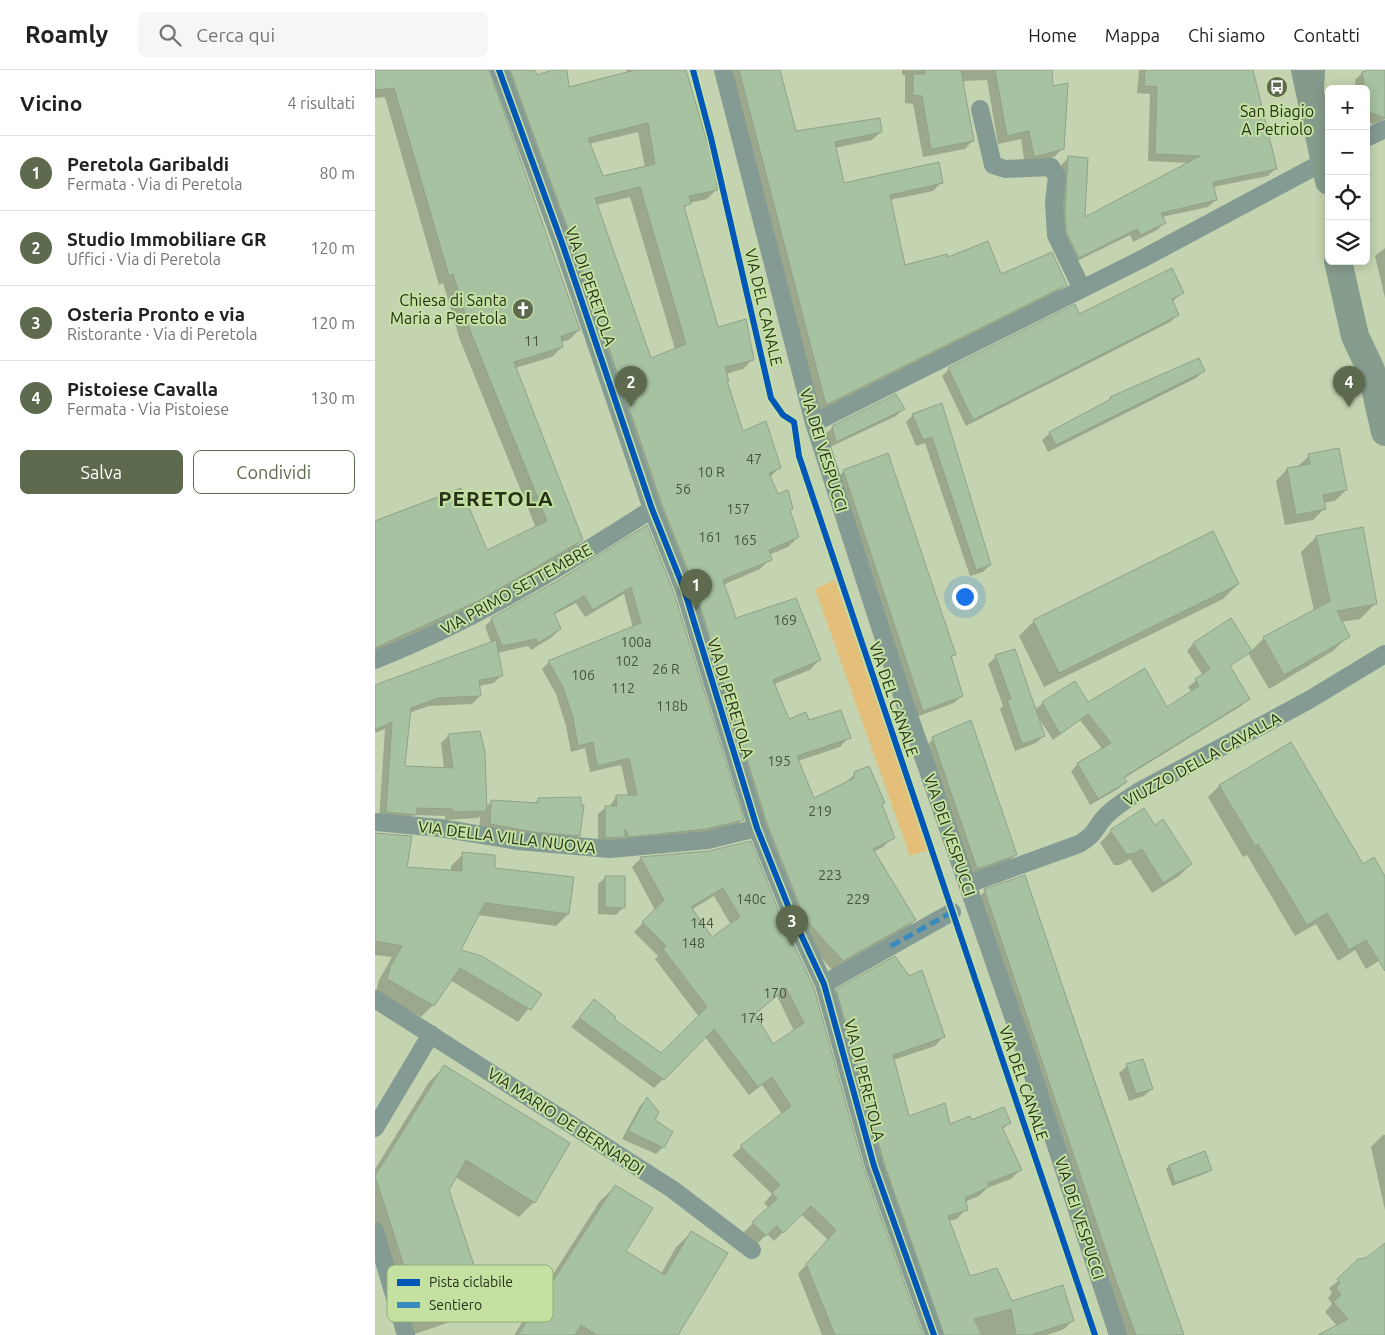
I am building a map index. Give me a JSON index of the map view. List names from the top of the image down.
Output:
{
  "streets": {
    "street": [
      "VIA DI PERETOLA",
      "VIA DEI VESPUCCI",
      "VIA PRIMO SETTEMBRE",
      "VIUZZO DELLA CAVALLA",
      "VIA DELLA VILLA NUOVA",
      "VIA MARIO DE BERNARDI"
    ],
    "cycle path": ["VIA DEL CANALE"]
  },
  "crossings": [
    ["VIA DI PERETOLA", "VIA PRIMO SETTEMBRE"],
    ["VIA DI PERETOLA", "VIA DELLA VILLA NUOVA"],
    ["VIA DEI VESPUCCI", "VIUZZO DELLA CAVALLA"]
  ],
  "districts": ["PERETOLA"],
  "places": {
    "bus stop": ["San Biagio A Petriolo"],
    "church": ["Chiesa di Santa Maria a Peretola"]
  },
  "house_numbers": [
    "11",
    "47",
    "10 R",
    "56",
    "157",
    "161",
    "165",
    "169",
    "100a",
    "102",
    "26 R",
    "106",
    "112",
    "118b",
    "195",
    "219",
    "223",
    "140c",
    "229",
    "144",
    "148",
    "170",
    "174"
  ],
  "legend": ["Pista ciclabile", "Sentiero"],
  "page": {
    "header": "Roamly",
    "search": "Cerca qui",
    "nav": [
      "Home",
      "Mappa",
      "Chi siamo",
      "Contatti"
    ],
    "heading": ["Vicino", "4 risultati"],
    "map_buttons": ["+", "−"],
    "list": [
      {
        "mark": "1",
        "name": "Peretola Garibaldi",
        "note": "Fermata · Via di Peretola",
        "value": "80 m"
      },
      {
        "mark": "2",
        "name": "Studio Immobiliare GR",
        "note": "Uffici · Via di Peretola",
        "value": "120 m"
      },
      {
        "mark": "3",
        "name": "Osteria Pronto e via",
        "note": "Ristorante · Via di Peretola",
        "value": "120 m"
      },
      {
        "mark": "4",
        "name": "Pistoiese Cavalla",
        "note": "Fermata · Via Pistoiese",
        "value": "130 m"
      }
    ],
    "pins": [
      "2",
      "4",
      "1",
      "3"
    ],
    "buttons": ["Salva", "Condividi"]
  }
}
